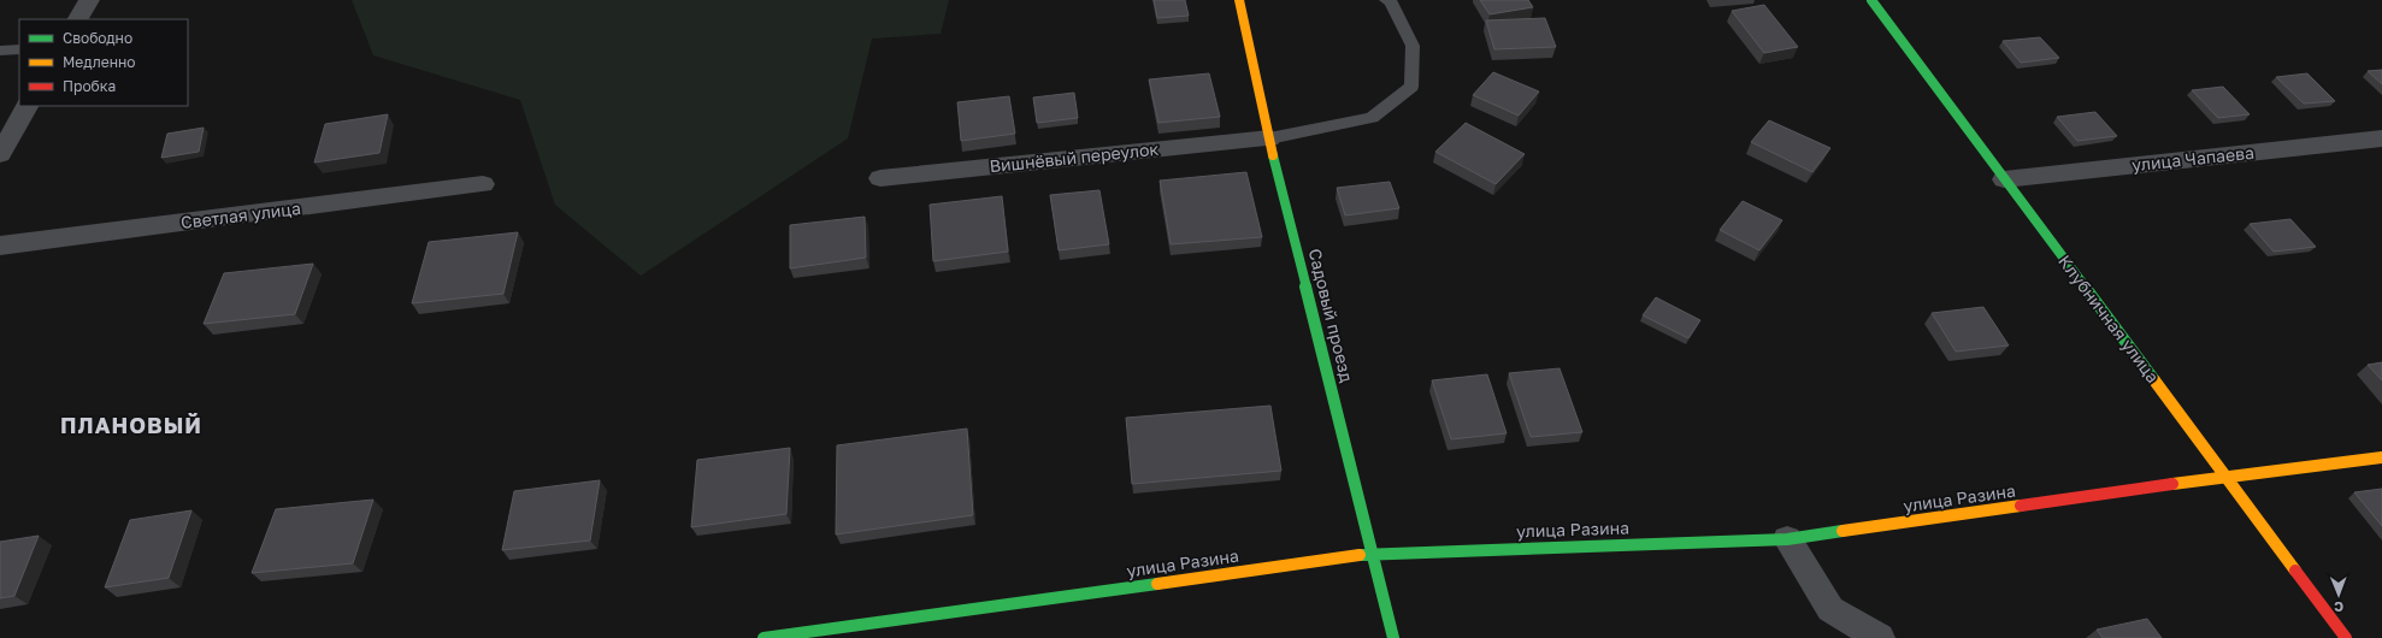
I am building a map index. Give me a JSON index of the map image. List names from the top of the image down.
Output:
{
  "streets": {
    "street": [
      "Вишнёвый переулок",
      "улица Чапаева",
      "Светлая улица",
      "Садовый проезд",
      "Клубничная улица",
      "улица Разина"
    ]
  },
  "crossings": [
    ["Вишнёвый переулок", "Садовый проезд"],
    ["улица Чапаева", "Клубничная улица"],
    ["Садовый проезд", "улица Разина"],
    ["Клубничная улица", "улица Разина"]
  ],
  "districts": ["ПЛАНОВЫЙ"],
  "legend": ["Свободно", "Медленно", "Пробка"],
  "north": "bottom"
}
